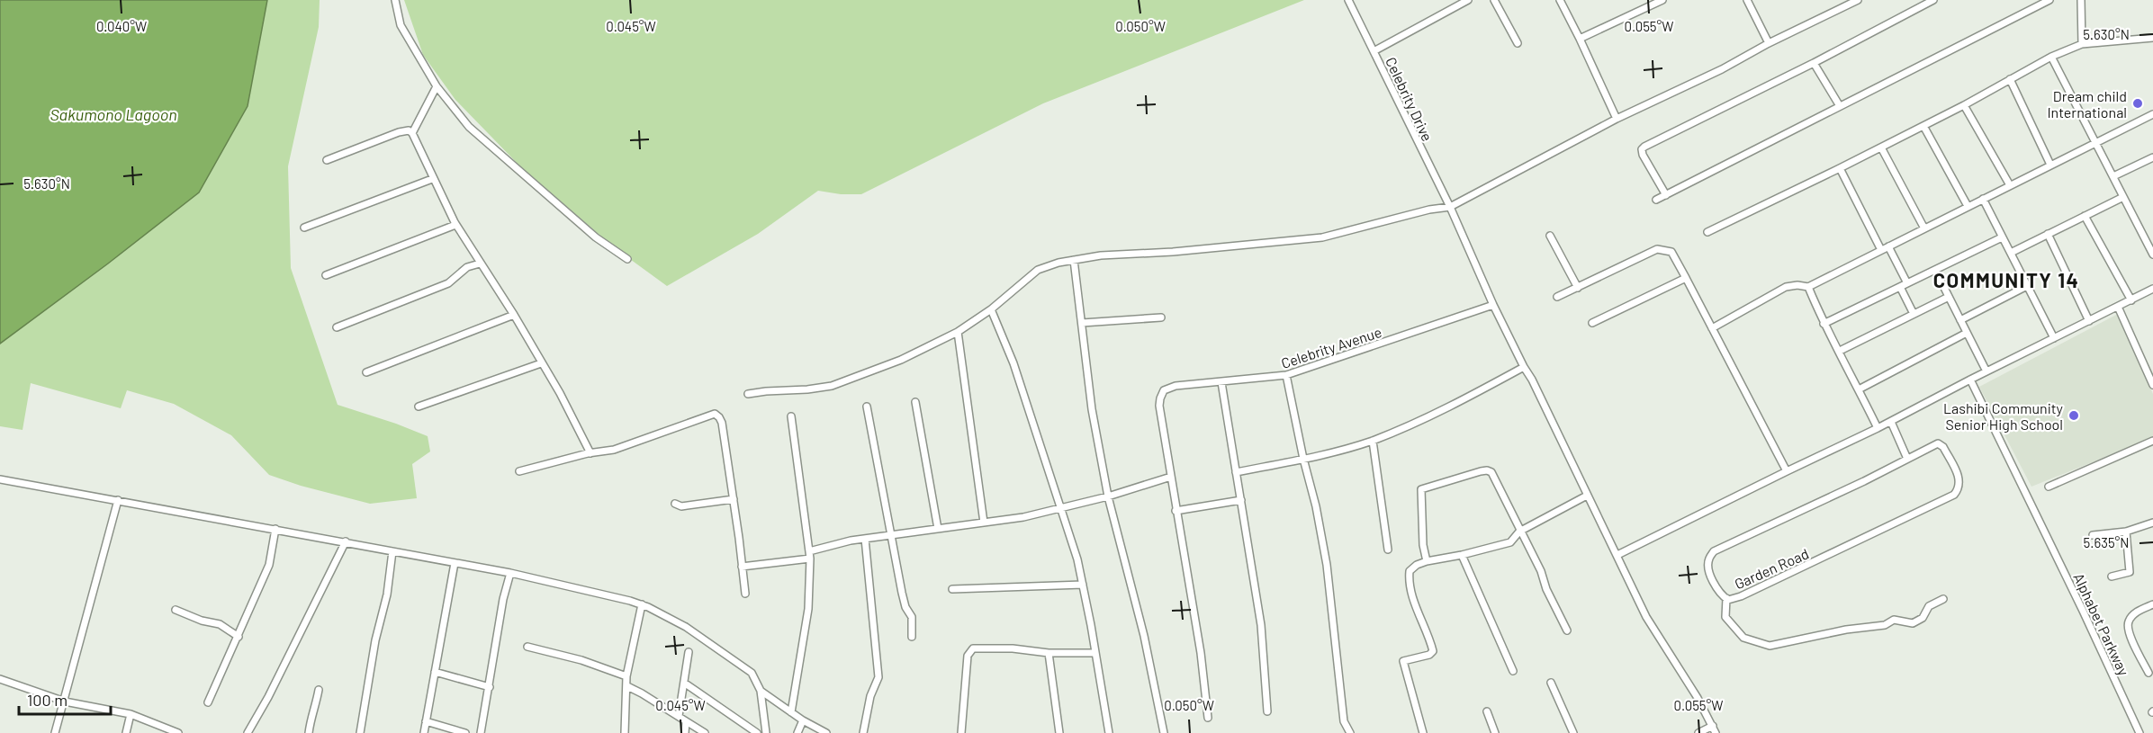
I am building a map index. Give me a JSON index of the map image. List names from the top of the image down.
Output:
{
  "streets": {
    "street": [
      "Celebrity Drive",
      "Celebrity Avenue",
      "Garden Road",
      "Alphabet Parkway"
    ]
  },
  "crossings": [
    ["Celebrity Drive", "Celebrity Avenue"]
  ],
  "districts": ["COMMUNITY 14"],
  "water": ["Sakumono Lagoon"],
  "places": ["Dream child International", "Lashibi Community Senior High School"],
  "scale_bar": "100 m",
  "coordinates": [
    "0.040°W",
    "0.045°W",
    "0.050°W",
    "0.055°W",
    "5.630°N",
    "5.635°N"
  ]
}
